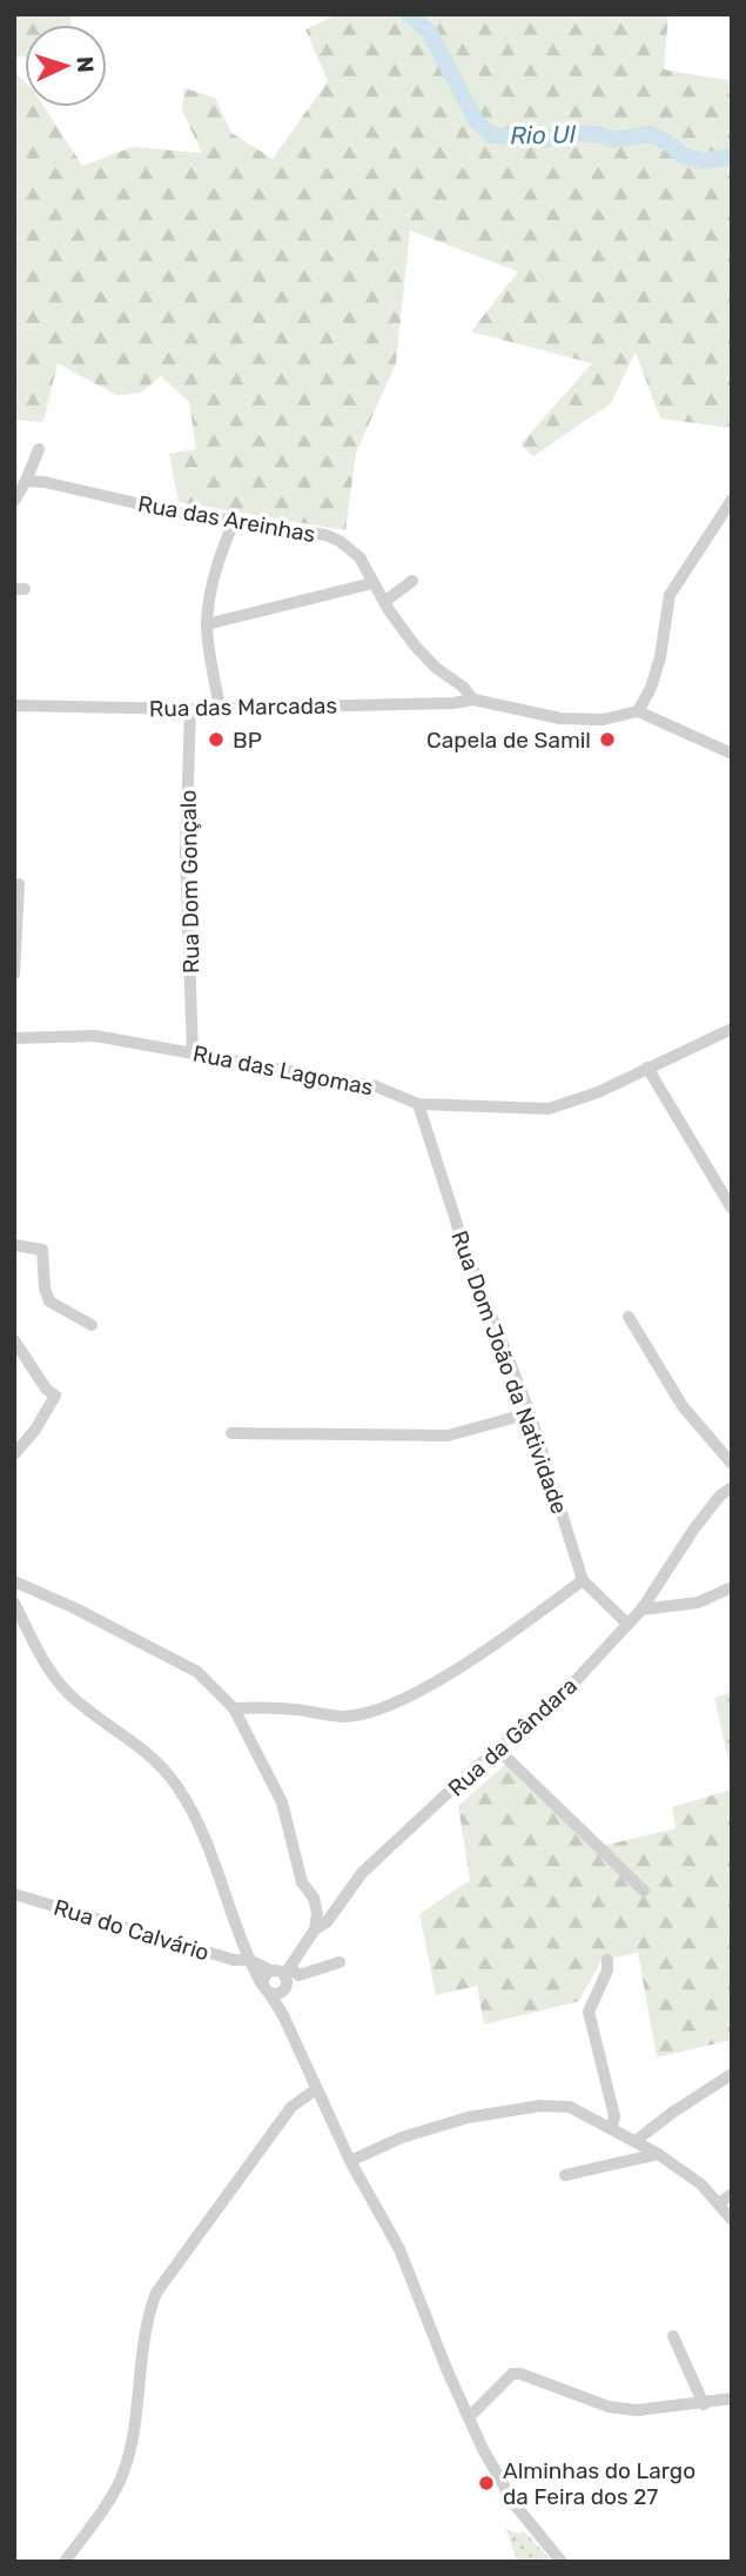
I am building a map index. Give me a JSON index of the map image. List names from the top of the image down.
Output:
{
  "streets": {
    "street": [
      "Rua das Areinhas",
      "Rua das Marcadas",
      "Rua Dom Gonçalo",
      "Rua das Lagomas",
      "Rua Dom João da Natividade",
      "Rua da Gândara",
      "Rua do Calvário"
    ]
  },
  "crossings": [
    ["Rua das Areinhas", "Rua das Marcadas"],
    ["Rua das Marcadas", "Rua Dom Gonçalo"],
    ["Rua Dom Gonçalo", "Rua das Lagomas"],
    ["Rua das Lagomas", "Rua Dom João da Natividade"],
    ["Rua Dom João da Natividade", "Rua da Gândara"],
    ["Rua da Gândara", "Rua do Calvário"]
  ],
  "water": ["Rio Ul"],
  "places": ["BP", "Capela de Samil", "Alminhas do Largo da Feira dos 27"],
  "north": "right"
}
